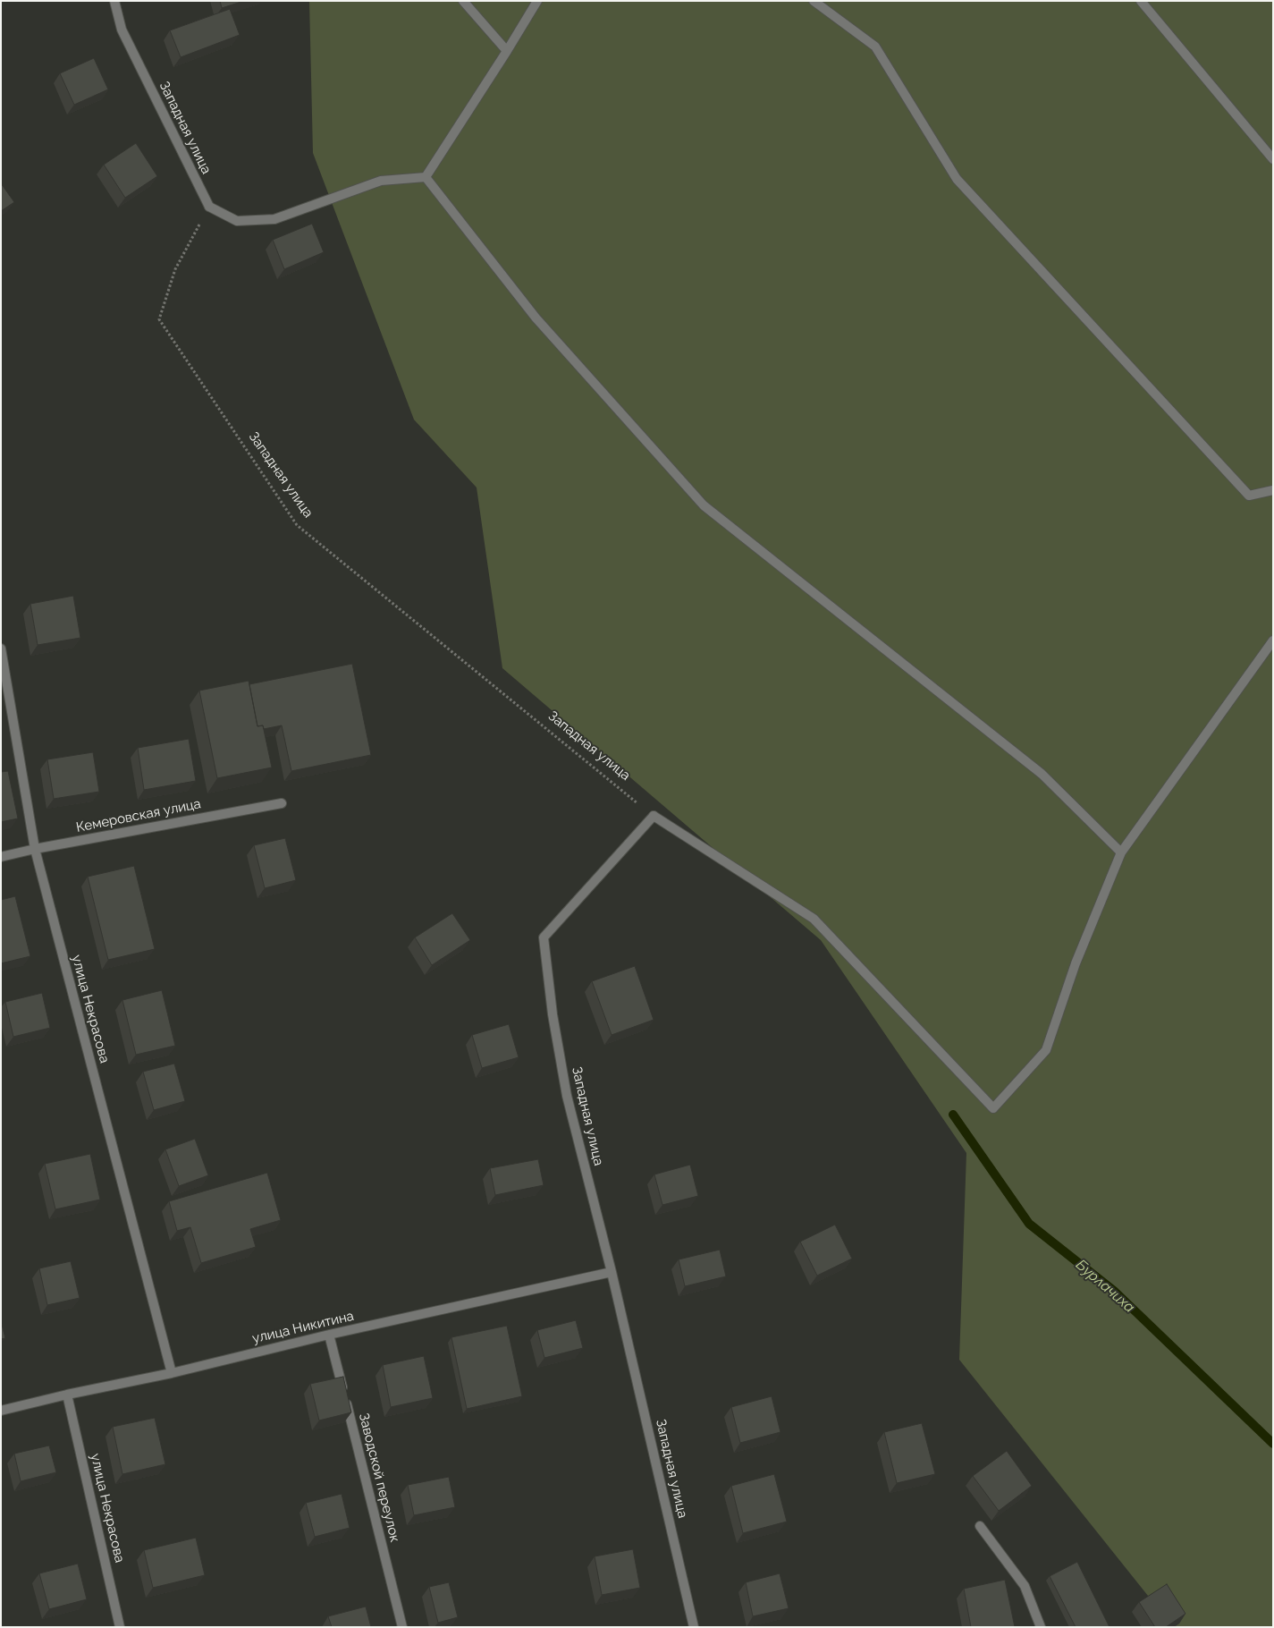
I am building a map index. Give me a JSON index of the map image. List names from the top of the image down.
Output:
{
  "streets": {
    "street": [
      "Западная улица",
      "Кемеровская улица",
      "улица Некрасова",
      "улица Никитина",
      "Заводской переулок"
    ]
  },
  "crossings": [
    ["Западная улица", "улица Никитина"],
    ["Кемеровская улица", "улица Некрасова"],
    ["улица Некрасова", "улица Никитина"],
    ["улица Никитина", "Заводской переулок"]
  ],
  "water": ["Бурлачиха"]
}
